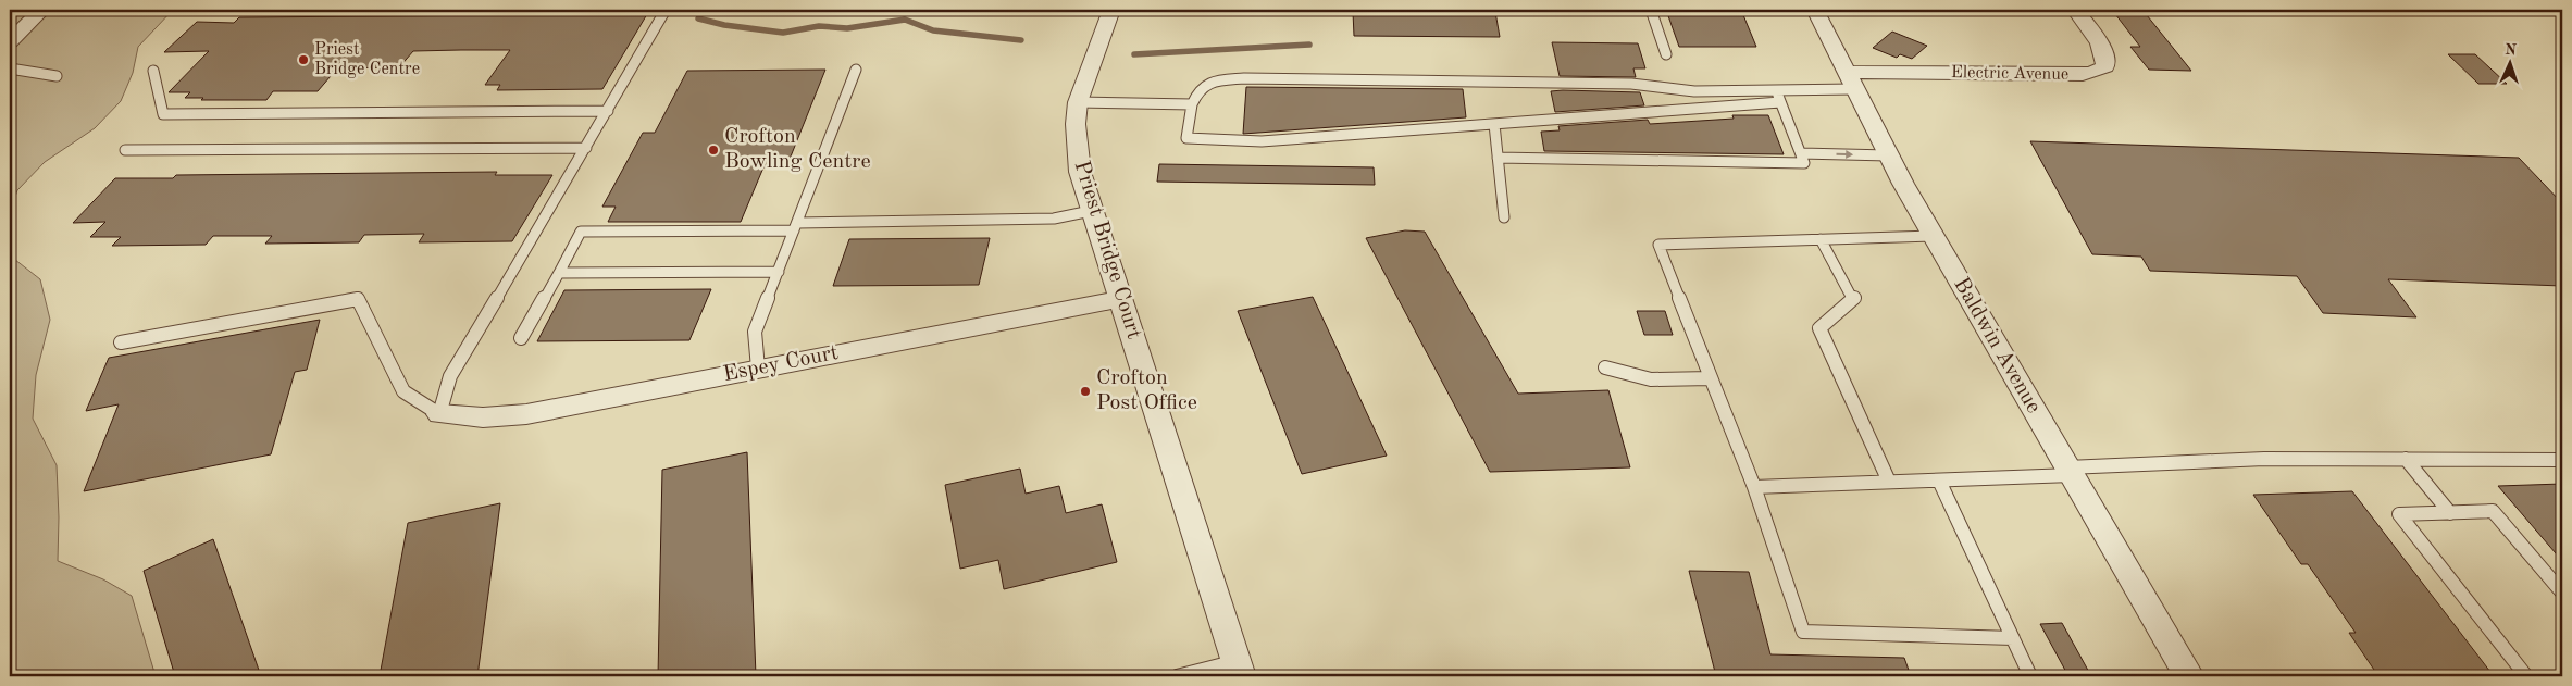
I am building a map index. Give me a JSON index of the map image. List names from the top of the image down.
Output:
{
  "streets": {
    "street": [
      "Electric Avenue",
      "Priest Bridge Court",
      "Baldwin Avenue",
      "Espey Court"
    ]
  },
  "crossings": [
    ["Electric Avenue", "Baldwin Avenue"],
    ["Priest Bridge Court", "Espey Court"]
  ],
  "places": ["Priest Bridge Centre", "Crofton Bowling Centre", "Crofton Post Office"],
  "north": "top"
}
